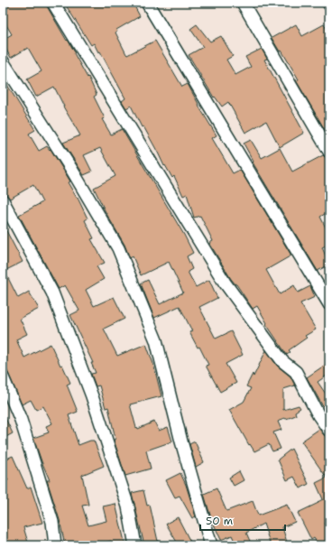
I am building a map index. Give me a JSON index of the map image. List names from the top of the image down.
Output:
{
  "scale_bar": "50 m"
}
